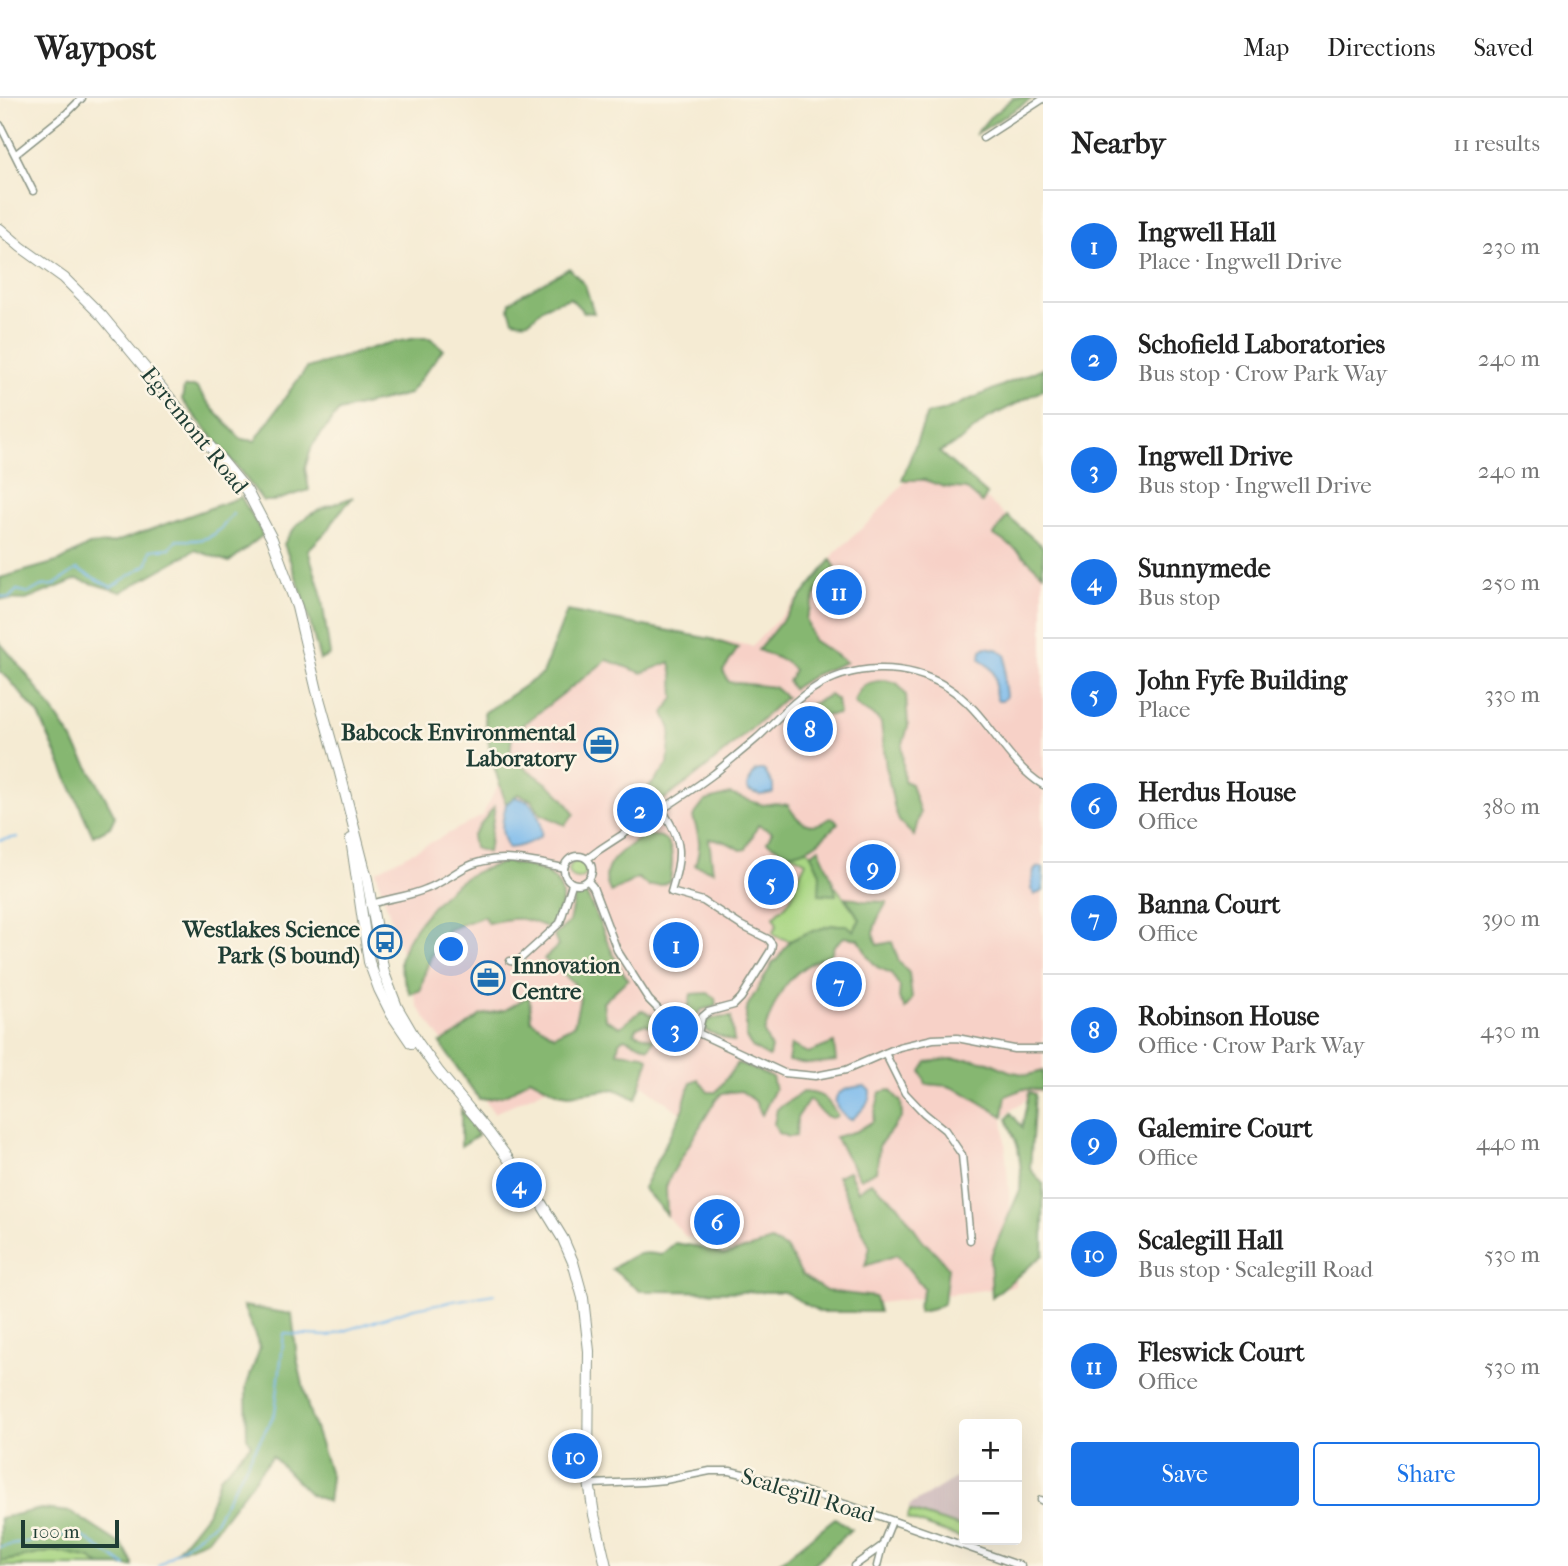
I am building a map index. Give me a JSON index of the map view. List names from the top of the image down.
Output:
{
  "streets": {
    "highway": ["Egremont Road"],
    "street": ["Scalegill Road"]
  },
  "crossings": [
    ["Egremont Road", "Scalegill Road"]
  ],
  "places": {
    "office": ["Babcock Environmental Laboratory", "Innovation Centre"],
    "bus stop": ["Westlakes Science Park (S bound)"]
  },
  "scale_bar": "100 m",
  "page": {
    "header": "Waypost",
    "nav": ["Map", "Directions", "Saved"],
    "heading": ["Nearby", "11 results"],
    "list": [
      {
        "mark": "1",
        "name": "Ingwell Hall",
        "note": "Place · Ingwell Drive",
        "value": "230 m"
      },
      {
        "mark": "2",
        "name": "Schofield Laboratories",
        "note": "Bus stop · Crow Park Way",
        "value": "240 m"
      },
      {
        "mark": "3",
        "name": "Ingwell Drive",
        "note": "Bus stop · Ingwell Drive",
        "value": "240 m"
      },
      {
        "mark": "4",
        "name": "Sunnymede",
        "note": "Bus stop",
        "value": "250 m"
      },
      {
        "mark": "5",
        "name": "John Fyfe Building",
        "note": "Place",
        "value": "330 m"
      },
      {
        "mark": "6",
        "name": "Herdus House",
        "note": "Office",
        "value": "380 m"
      },
      {
        "mark": "7",
        "name": "Banna Court",
        "note": "Office",
        "value": "390 m"
      },
      {
        "mark": "8",
        "name": "Robinson House",
        "note": "Office · Crow Park Way",
        "value": "430 m"
      },
      {
        "mark": "9",
        "name": "Galemire Court",
        "note": "Office",
        "value": "440 m"
      },
      {
        "mark": "10",
        "name": "Scalegill Hall",
        "note": "Bus stop · Scalegill Road",
        "value": "530 m"
      },
      {
        "mark": "11",
        "name": "Fleswick Court",
        "note": "Office",
        "value": "530 m"
      }
    ],
    "pins": [
      "11",
      "8",
      "2",
      "9",
      "5",
      "1",
      "7",
      "3",
      "4",
      "6",
      "10"
    ],
    "map_buttons": ["+", "−"],
    "buttons": ["Save", "Share"],
    "scale": "100 m"
  }
}
